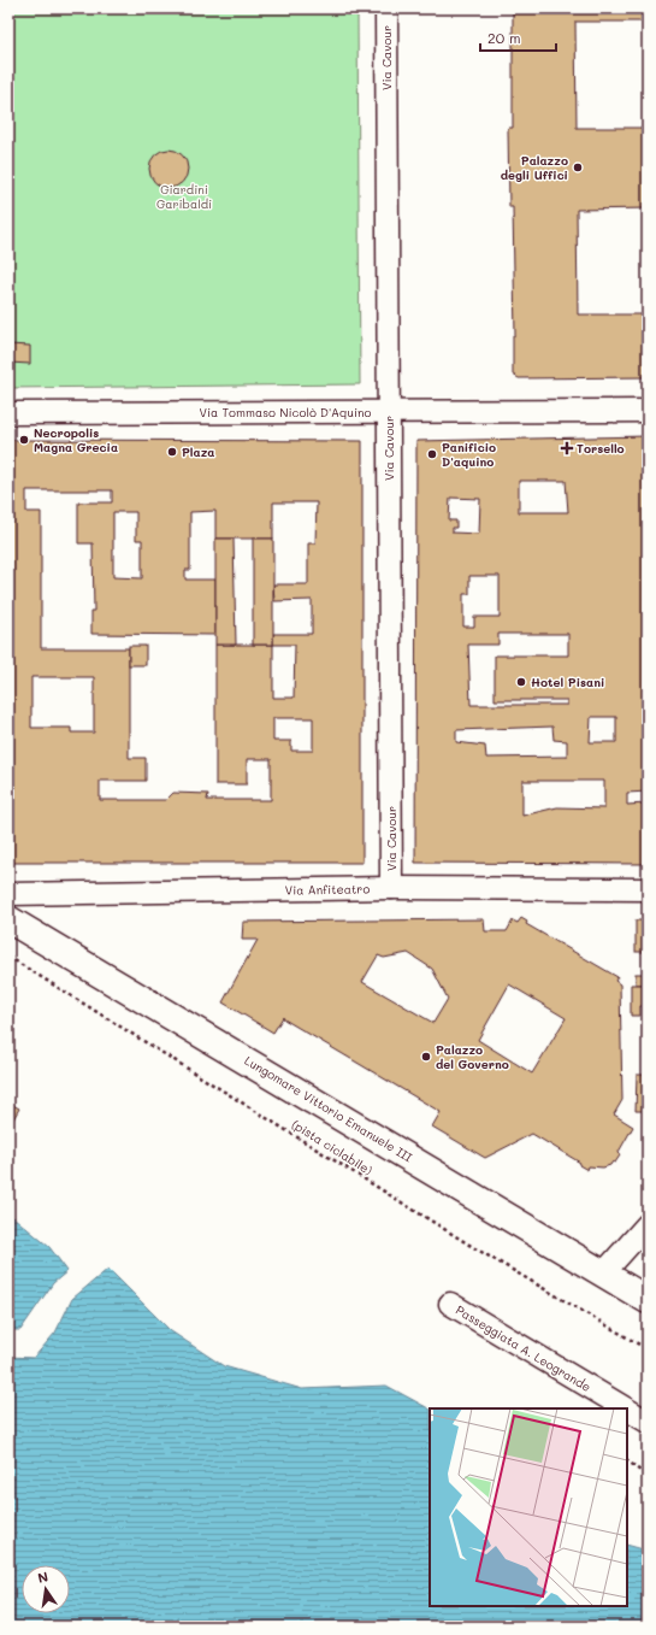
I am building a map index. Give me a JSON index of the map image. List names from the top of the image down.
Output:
{
  "streets": {
    "main road": ["Lungomare Vittorio Emanuele III"],
    "street": [
      "Via Cavour",
      "Via Tommaso Nicolò D'Aquino",
      "Via Anfiteatro",
      "Passeggiata A. Leogrande"
    ],
    "path": ["(pista ciclabile)"]
  },
  "crossings": [
    ["Via Cavour", "Via Tommaso Nicolò D'Aquino"],
    ["Via Cavour", "Via Anfiteatro"]
  ],
  "parks": ["Giardini Garibaldi"],
  "places": {
    "other": [
      "Palazzo degli Uffici",
      "Necropolis Magna Grecia",
      "Plaza",
      "Panificio D'aquino",
      "Hotel Pisani",
      "Palazzo del Governo"
    ],
    "health": ["Torsello"]
  },
  "scale_bar": "20 m",
  "north": "top"
}
